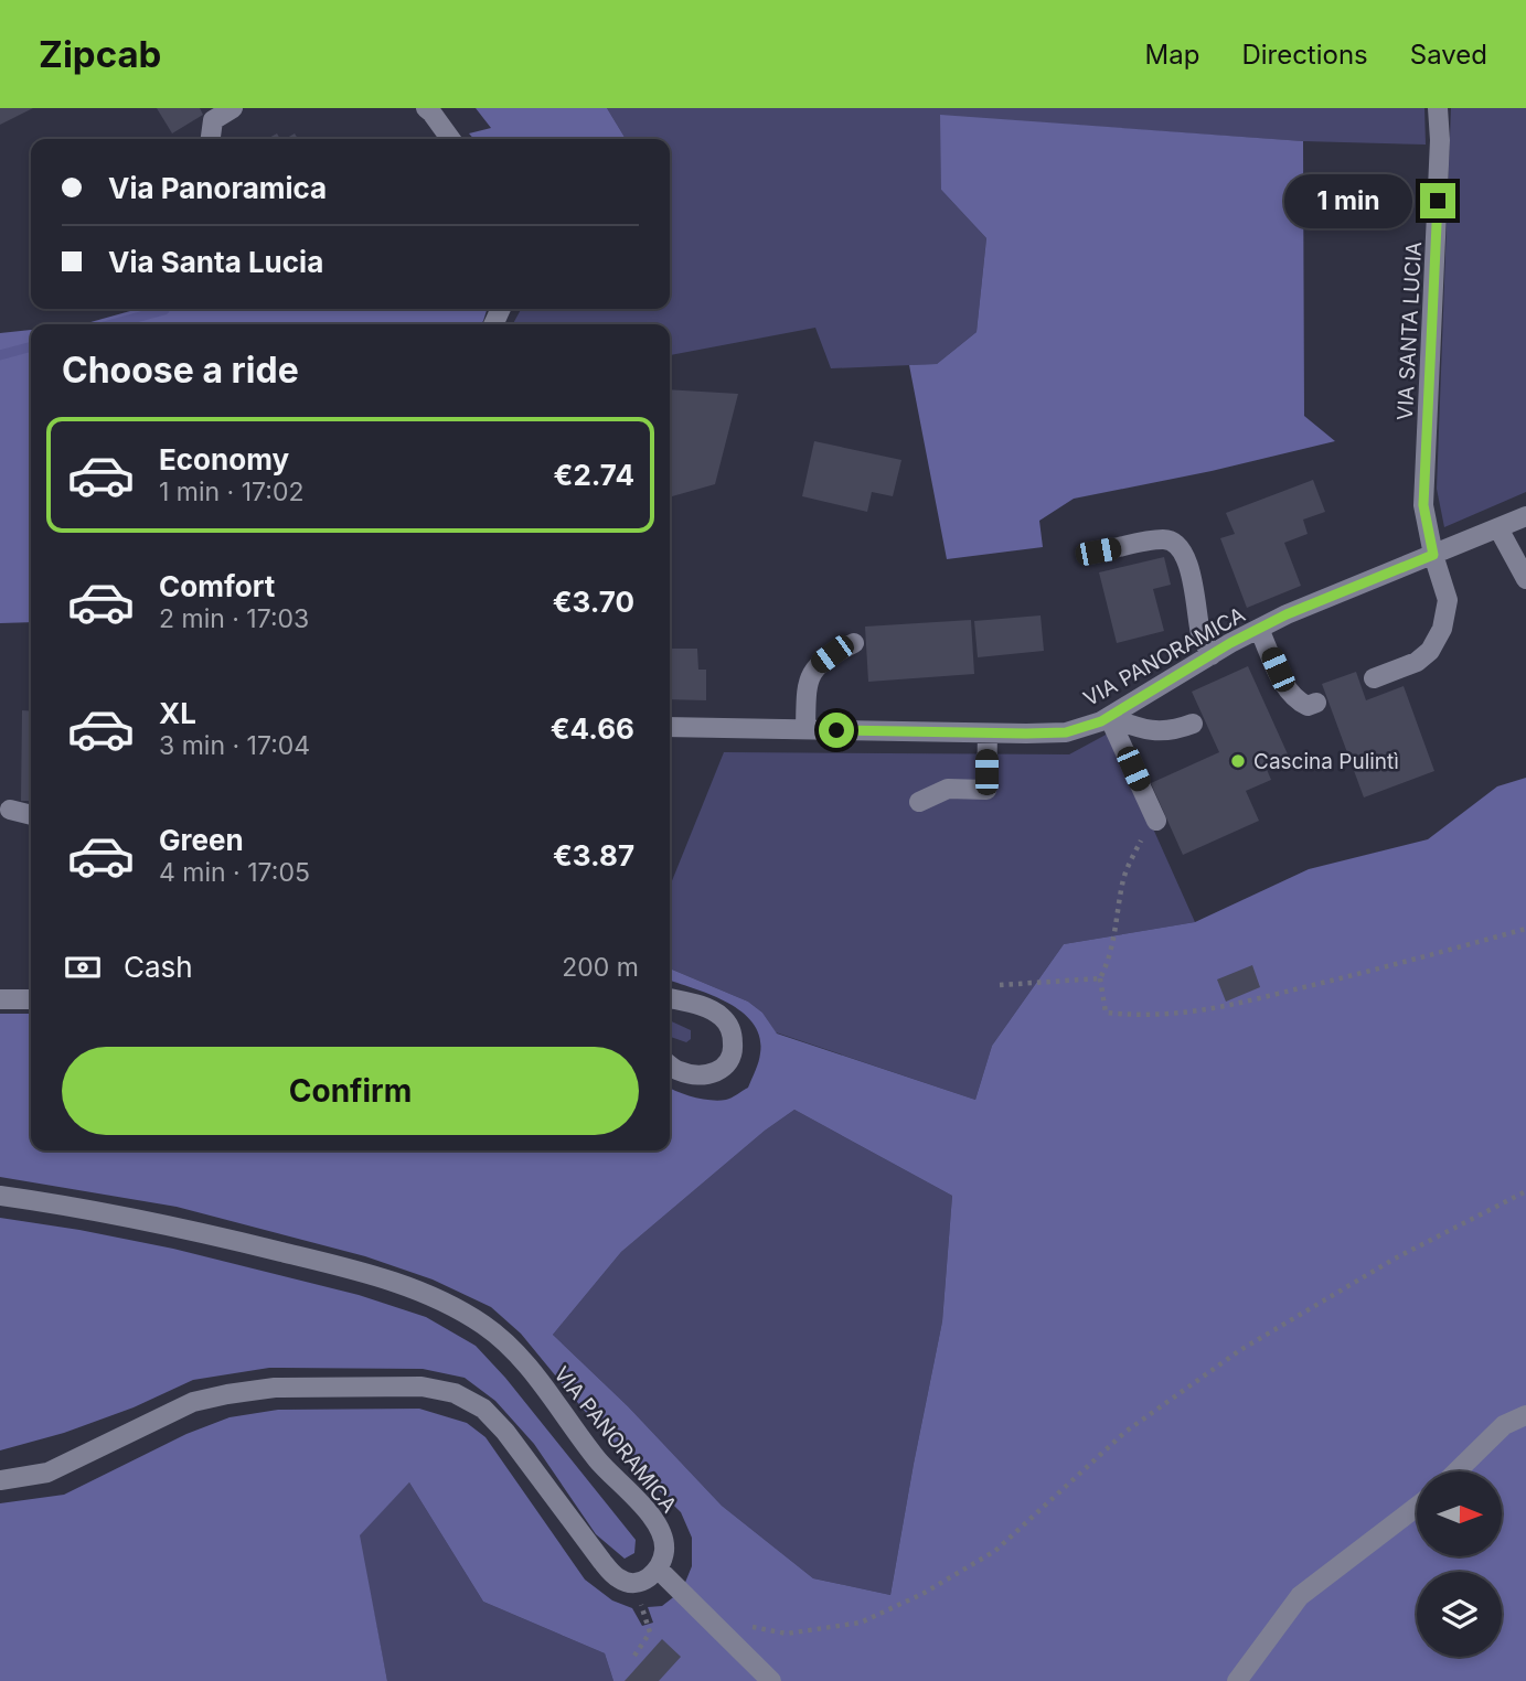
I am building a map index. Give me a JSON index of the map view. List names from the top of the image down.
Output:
{
  "streets": {
    "street": ["VIA SANTA LUCIA", "VIA PANORAMICA"]
  },
  "crossings": [
    ["VIA SANTA LUCIA", "VIA PANORAMICA"]
  ],
  "places": ["Cascina Pulintì"],
  "north": "right",
  "page": {
    "header": "Zipcab",
    "nav": ["Map", "Directions", "Saved"],
    "banner": ["Via Panoramica", "Via Santa Lucia"],
    "bubble": "1 min",
    "heading": "Choose a ride",
    "list": [
      {
        "name": "Economy",
        "note": "1 min · 17:02",
        "value": "€2.74"
      },
      {
        "name": "Comfort",
        "note": "2 min · 17:03",
        "value": "€3.70"
      },
      {
        "name": "XL",
        "note": "3 min · 17:04",
        "value": "€4.66"
      },
      {
        "name": "Green",
        "note": "4 min · 17:05",
        "value": "€3.87"
      }
    ],
    "pay": ["Cash", "200 m"],
    "buttons": "Confirm"
  }
}
